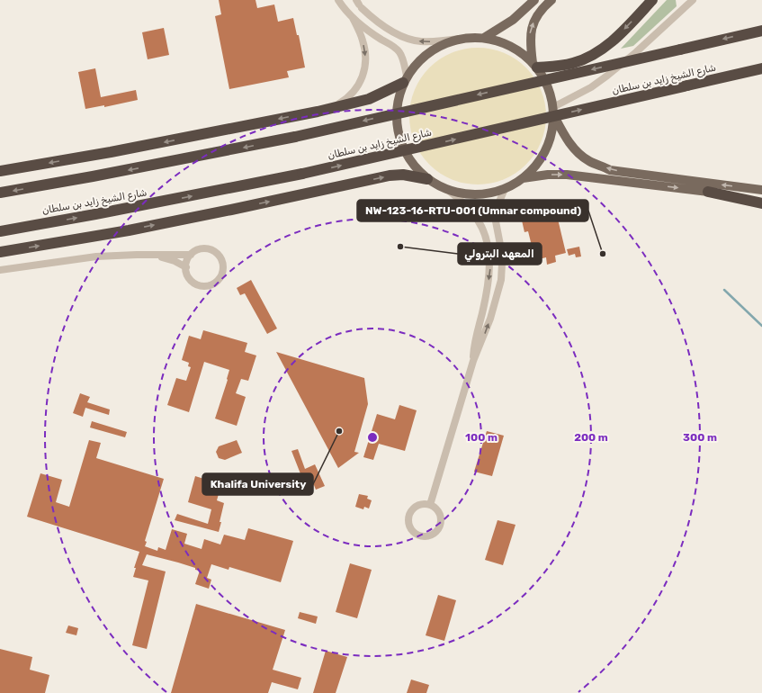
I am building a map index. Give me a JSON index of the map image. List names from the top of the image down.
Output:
{
  "streets": {
    "highway": ["شارع الشيخ زايد بن سلطان"]
  },
  "places": ["المعهد البترولي", "NW-123-16-RTU-001 (Umnar compound)", "Khalifa University"],
  "rings": ["100 m", "200 m", "300 m"]
}
